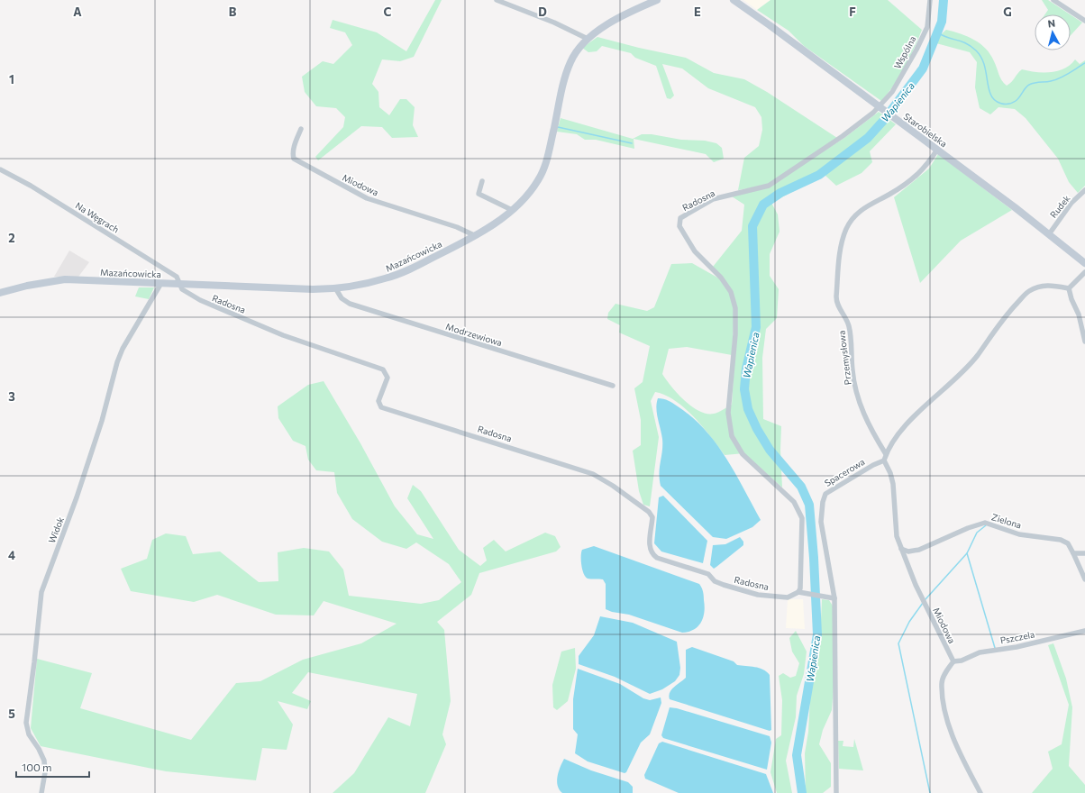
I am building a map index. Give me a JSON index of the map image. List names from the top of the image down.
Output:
{
  "streets": {
    "street": [
      "Wspólna",
      "Starobielska",
      "Miodowa",
      "Radosna",
      "Rudek",
      "Na Węgrach",
      "Mazańcowicka",
      "Modrzewiowa",
      "Przemysłowa",
      "Spacerowa",
      "Zielona",
      "Widok",
      "Pszczela"
    ]
  },
  "crossings": [
    ["Wspólna", "Starobielska"],
    ["Wspólna", "Radosna"],
    ["Starobielska", "Radosna"],
    ["Starobielska", "Rudek"],
    ["Starobielska", "Przemysłowa"],
    ["Miodowa", "Mazańcowicka"],
    ["Miodowa", "Spacerowa"],
    ["Miodowa", "Zielona"],
    ["Miodowa", "Pszczela"],
    ["Radosna", "Na Węgrach"],
    ["Radosna", "Mazańcowicka"],
    ["Na Węgrach", "Mazańcowicka"],
    ["Mazańcowicka", "Modrzewiowa"],
    ["Mazańcowicka", "Widok"]
  ],
  "water": ["Wapienica"],
  "scale_bar": "100 m",
  "north": "top",
  "grid": {
    "columns": [
      "A",
      "B",
      "C",
      "D",
      "E",
      "F",
      "G"
    ],
    "rows": [
      "1",
      "2",
      "3",
      "4",
      "5"
    ]
  }
}
